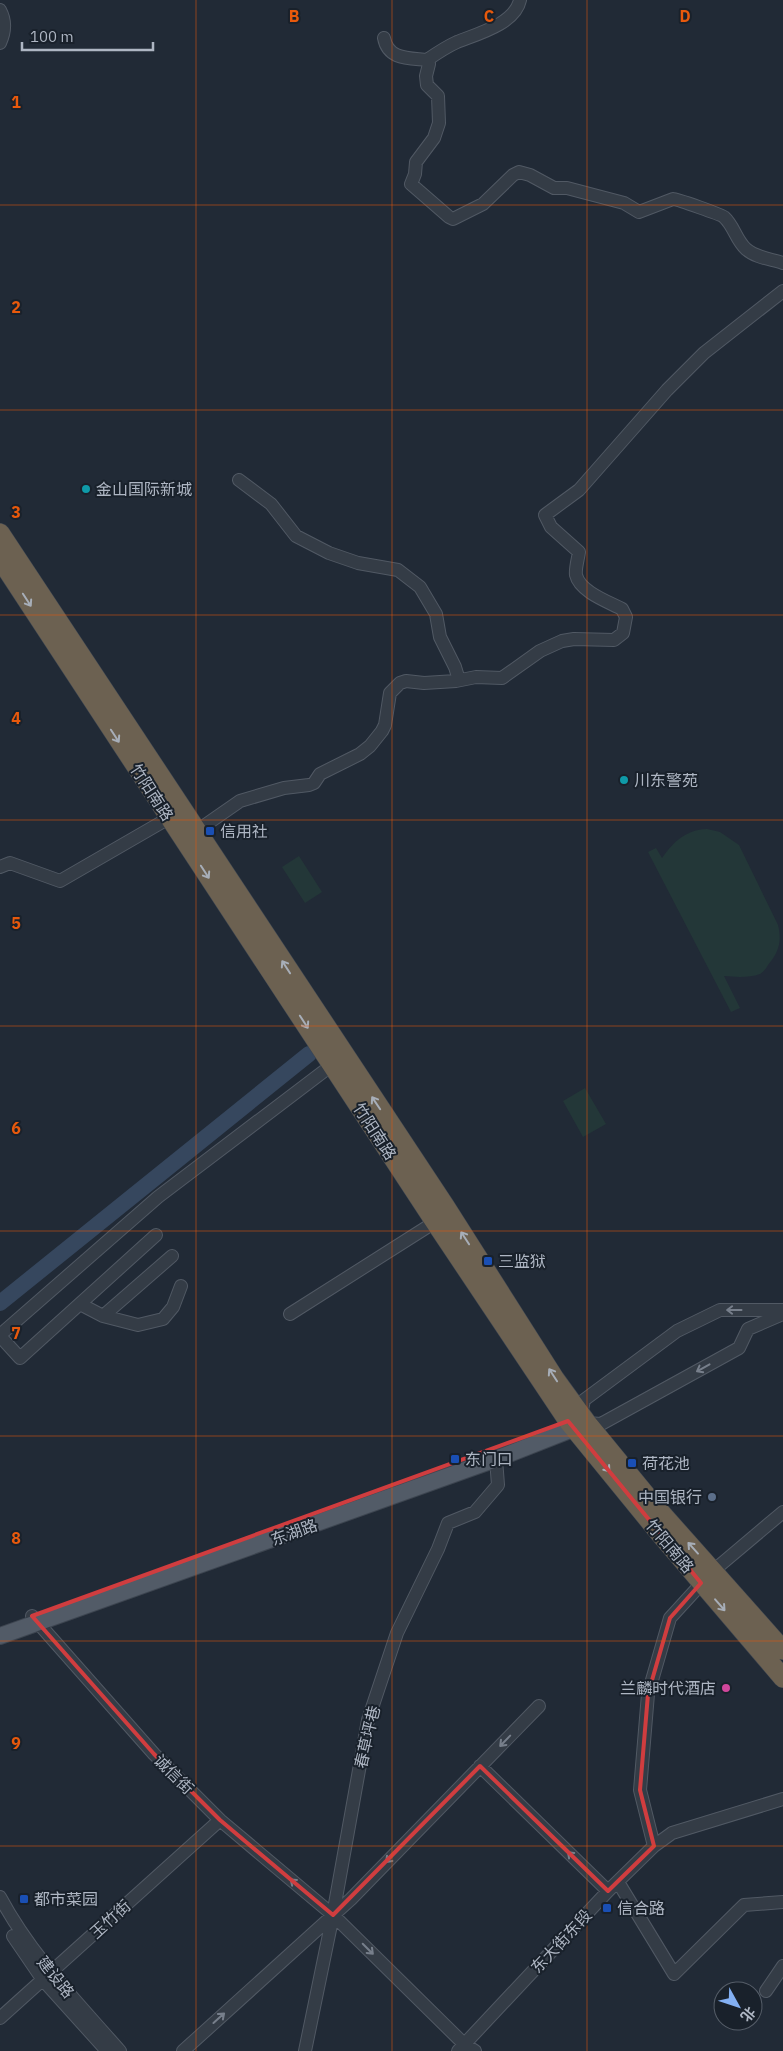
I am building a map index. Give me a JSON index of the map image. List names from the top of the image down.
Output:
{
  "streets": {
    "highway": ["竹阳南路"],
    "main road": ["东湖路"],
    "street": [
      "春草坪巷",
      "诚信街",
      "玉竹街",
      "东大街东段",
      "建设路"
    ]
  },
  "crossings": [
    ["竹阳南路", "东湖路"],
    ["东湖路", "春草坪巷"],
    ["东湖路", "诚信街"],
    ["春草坪巷", "诚信街"],
    ["诚信街", "玉竹街"],
    ["诚信街", "东大街东段"],
    ["玉竹街", "建设路"]
  ],
  "places": {
    "other": [
      "金山国际新城",
      "川东警苑",
      "中国银行",
      "兰麟时代酒店"
    ],
    "transit": [
      "信用社",
      "三监狱",
      "东门口",
      "荷花池",
      "都市菜园",
      "信合路"
    ]
  },
  "scale_bar": "100 m",
  "north": "bottom right",
  "grid": {
    "columns": ["B", "C", "D"],
    "rows": [
      "1",
      "2",
      "3",
      "4",
      "5",
      "6",
      "7",
      "8",
      "9"
    ]
  }
}
